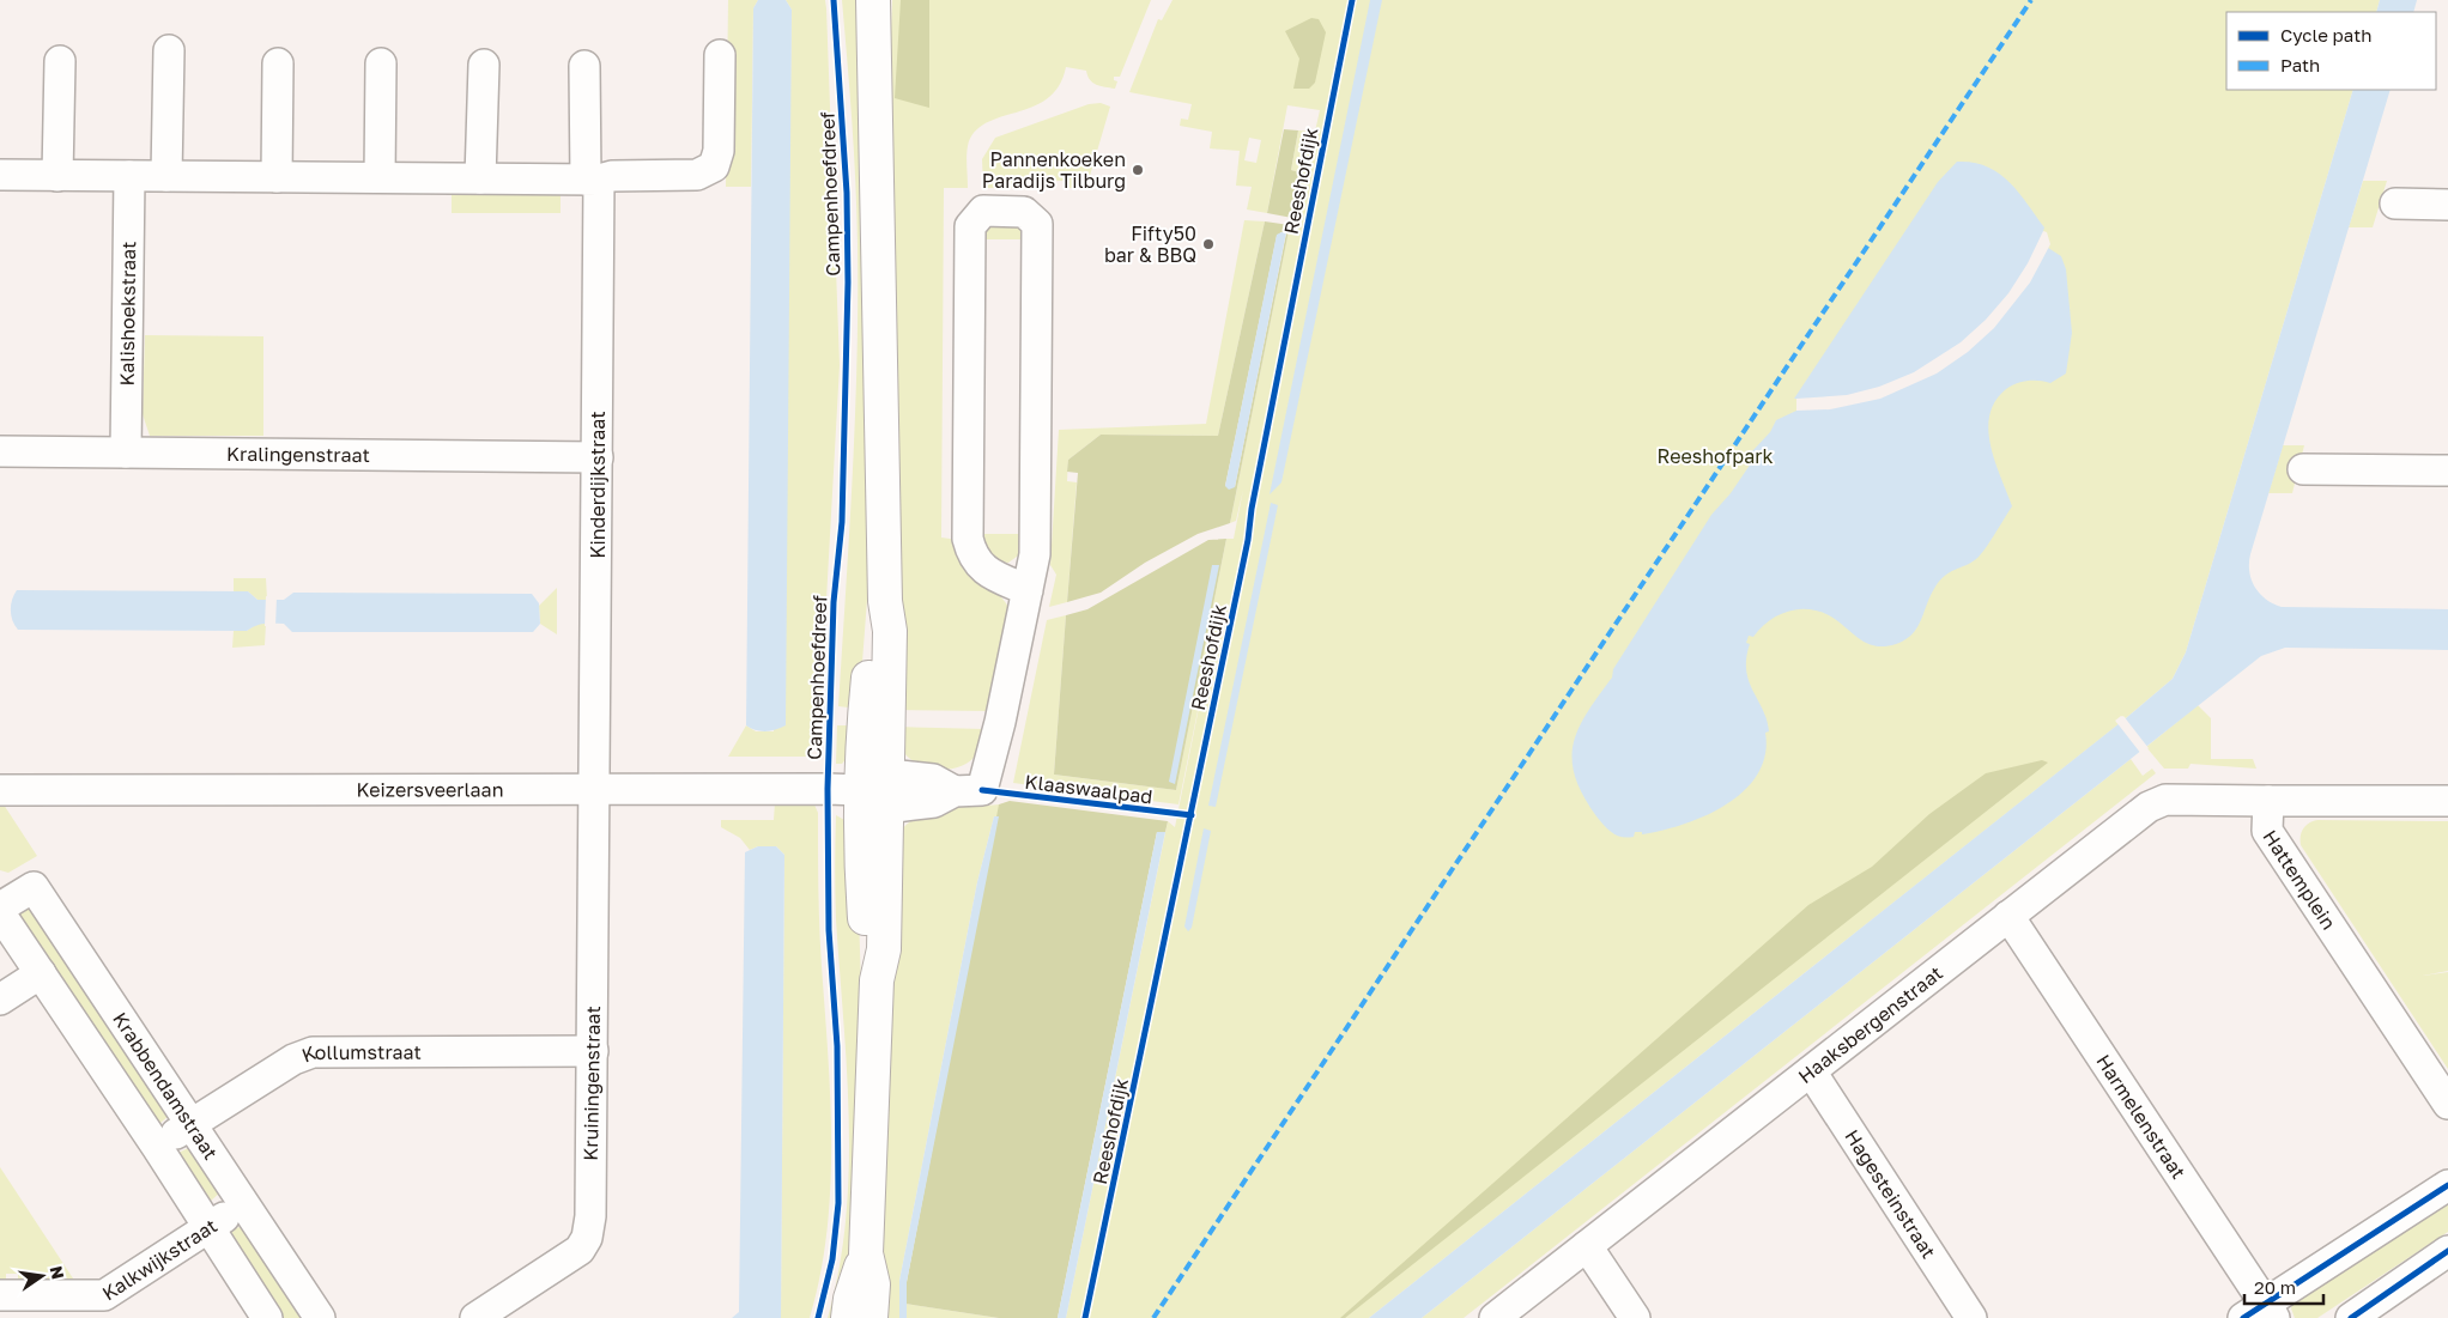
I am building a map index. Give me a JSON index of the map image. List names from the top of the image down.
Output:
{
  "streets": {
    "street": [
      "Kalishoekstraat",
      "Kralingenstraat",
      "Kinderdijkstraat",
      "Keizersveerlaan",
      "Hattemplein",
      "Haaksbergenstraat",
      "Kollumstraat",
      "Kruiningenstraat",
      "Krabbendamstraat",
      "Harmelenstraat",
      "Hagesteinstraat",
      "Kalkwijkstraat"
    ],
    "cycle path": ["Reeshofdijk", "Campenhoefdreef", "Klaaswaalpad"]
  },
  "crossings": [
    ["Kalishoekstraat", "Kralingenstraat"],
    ["Kralingenstraat", "Kinderdijkstraat"],
    ["Kinderdijkstraat", "Keizersveerlaan"],
    ["Kinderdijkstraat", "Kruiningenstraat"],
    ["Keizersveerlaan", "Kruiningenstraat"],
    ["Hattemplein", "Haaksbergenstraat"],
    ["Haaksbergenstraat", "Harmelenstraat"],
    ["Haaksbergenstraat", "Hagesteinstraat"],
    ["Kollumstraat", "Kruiningenstraat"],
    ["Kollumstraat", "Krabbendamstraat"],
    ["Krabbendamstraat", "Kalkwijkstraat"]
  ],
  "parks": ["Reeshofpark"],
  "places": ["Pannenkoeken Paradijs Tilburg", "Fifty50 bar & BBQ"],
  "legend": ["Cycle path", "Path"],
  "scale_bar": "20 m",
  "north": "right"
}
